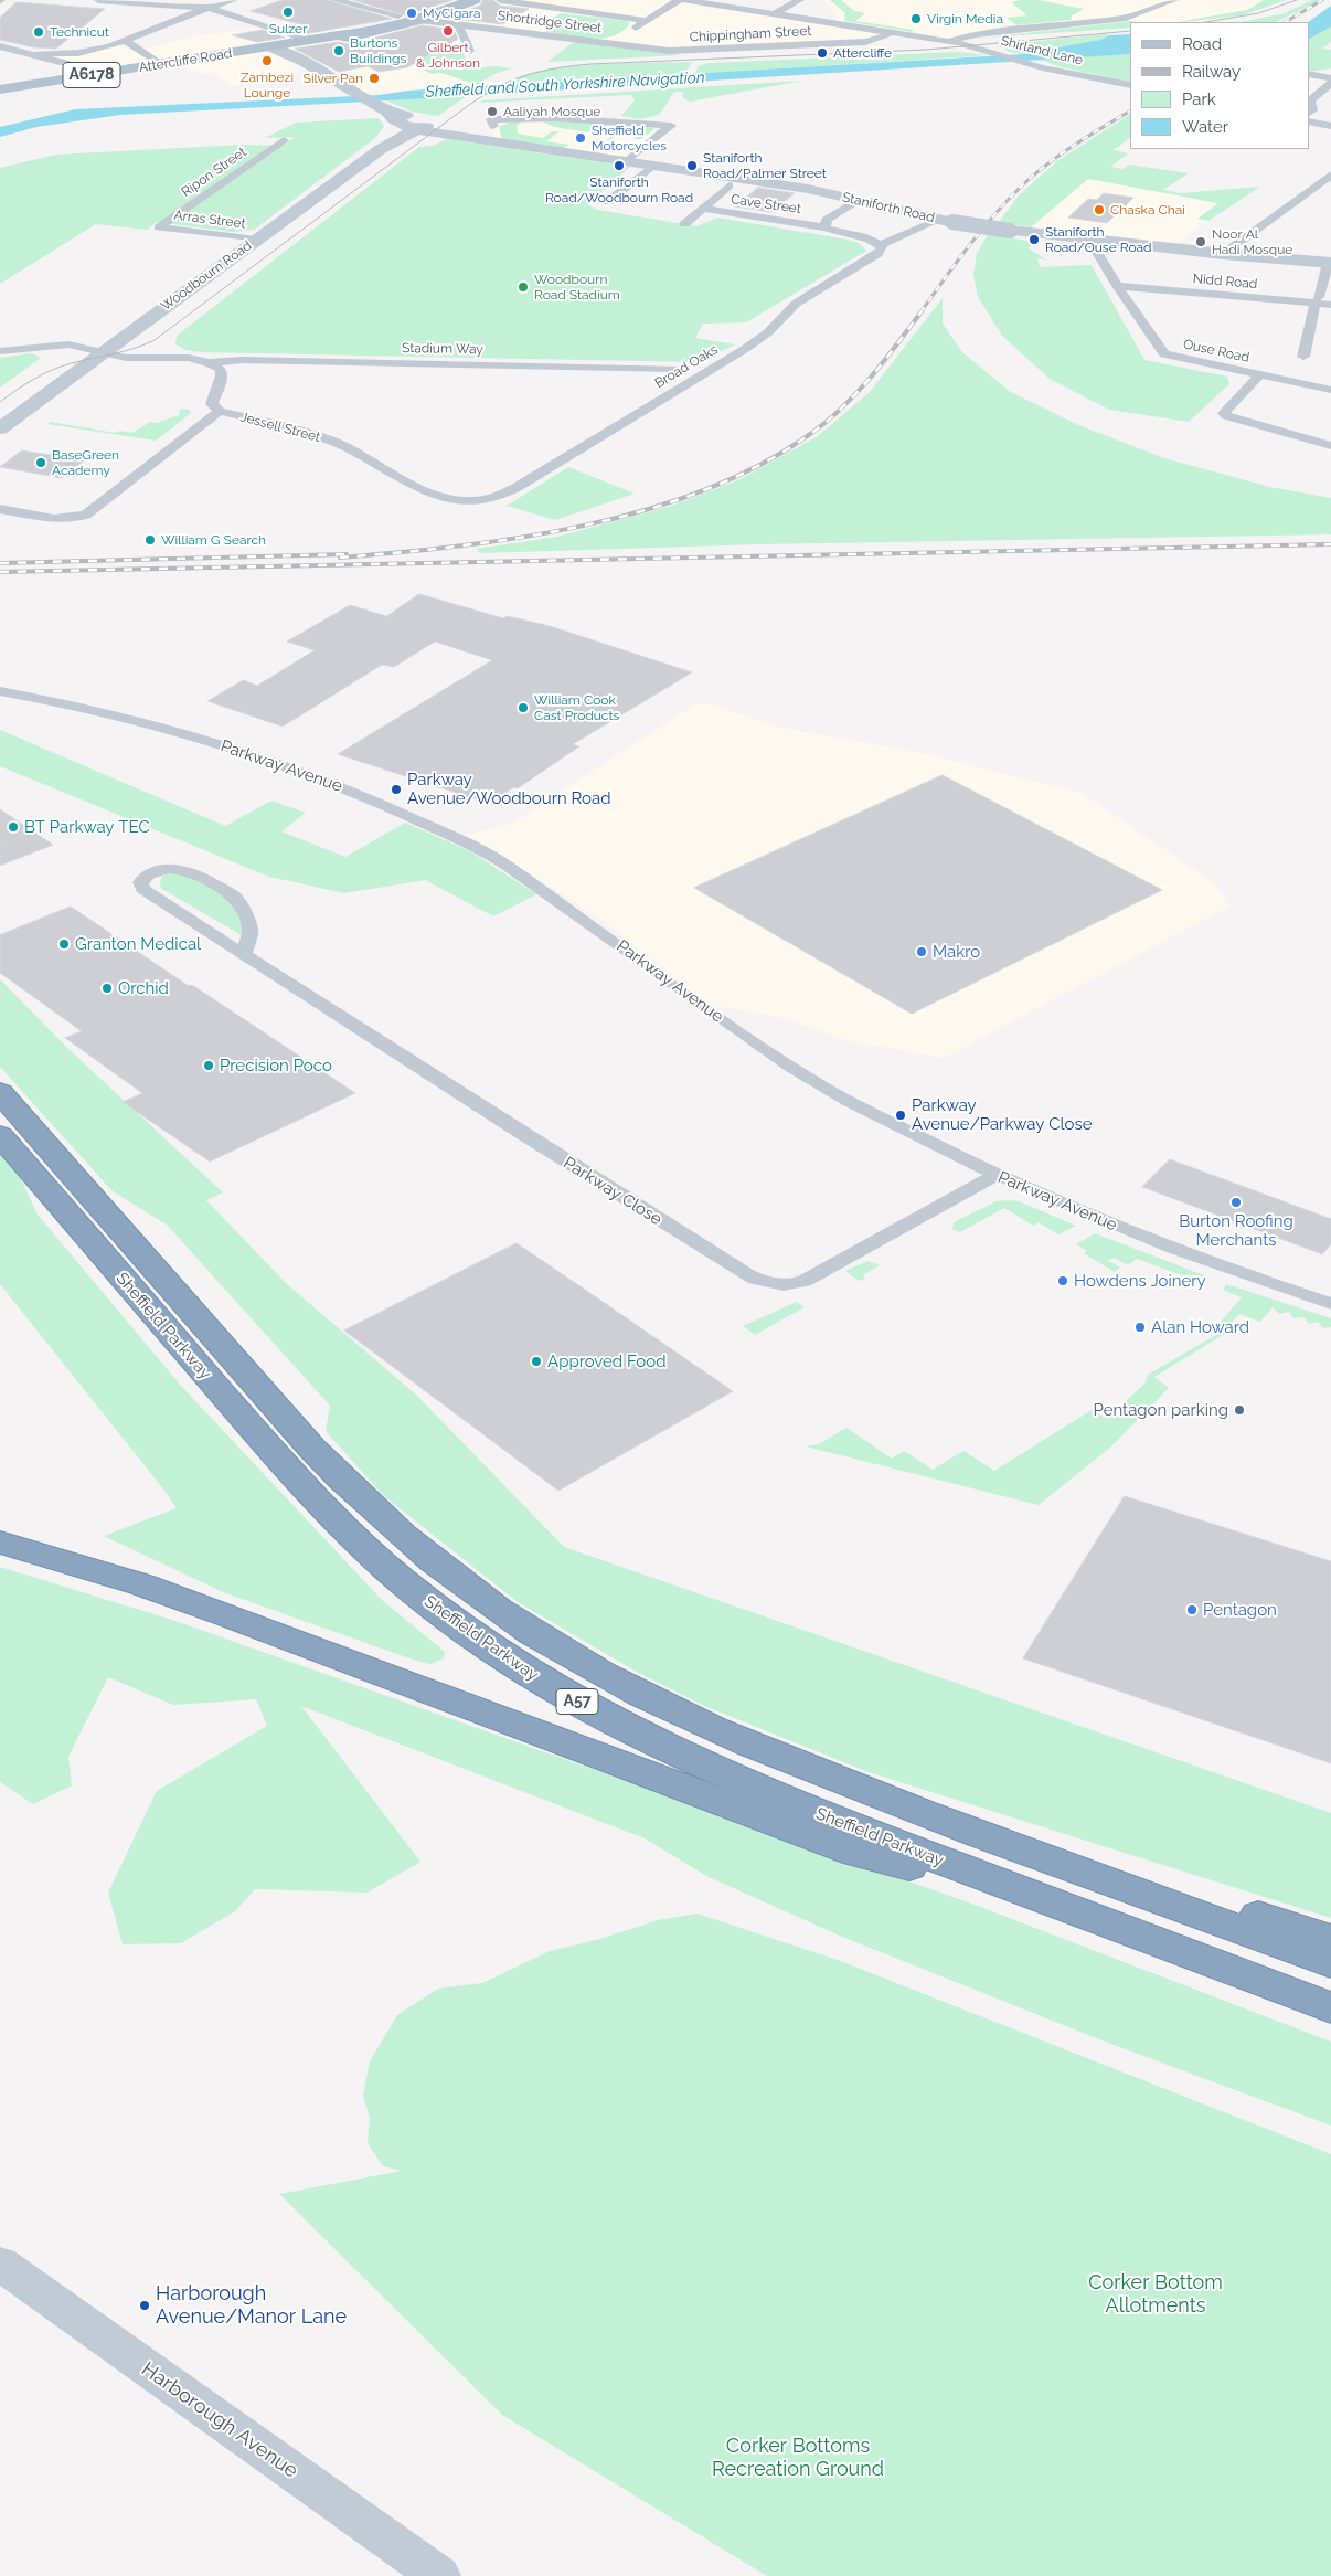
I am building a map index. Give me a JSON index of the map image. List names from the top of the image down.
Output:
{
  "streets": {
    "highway": ["Sheffield Parkway", "A57"],
    "main road": [
      "Attercliffe Road",
      "A6178",
      "Staniforth Road",
      "Woodbourn Road",
      "Harborough Avenue"
    ],
    "street": [
      "Shortridge Street",
      "Chippingham Street",
      "Shirland Lane",
      "Ripon Street",
      "Cave Street",
      "Arras Street",
      "Nidd Road",
      "Stadium Way",
      "Ouse Road",
      "Broad Oaks",
      "Jessell Street",
      "Parkway Avenue",
      "Parkway Close"
    ]
  },
  "crossings": [
    ["Shortridge Street", "Chippingham Street"],
    ["Shortridge Street", "Attercliffe Road"],
    ["Chippingham Street", "Shirland Lane"],
    ["Attercliffe Road", "Staniforth Road"],
    ["Ripon Street", "Arras Street"],
    ["Staniforth Road", "Woodbourn Road"],
    ["Staniforth Road", "Ouse Road"],
    ["Arras Street", "Woodbourn Road"],
    ["Nidd Road", "Ouse Road"],
    ["Stadium Way", "Jessell Street"],
    ["Broad Oaks", "Jessell Street"],
    ["Parkway Avenue", "Parkway Close"],
    ["Sheffield Parkway", "A57"]
  ],
  "water": ["Sheffield and South Yorkshire Navigation"],
  "parks": ["Corker Bottom Allotments", "Corker Bottoms Recreation Ground"],
  "places": [
    "Sulzer",
    "MyCigara",
    "Virgin Media",
    "Gilbert & Johnson",
    "Technicut",
    "Burtons Buildings",
    "Attercliffe",
    "Zambezi Lounge",
    "Silver Pan",
    "Aaliyah Mosque",
    "Sheffield Motorcycles",
    "Staniforth Road/Woodbourn Road",
    "Staniforth Road/Palmer Street",
    "Chaska Chai",
    "Staniforth Road/Ouse Road",
    "Noor Al Hadi Mosque",
    "Woodbourn Road Stadium",
    "BaseGreen Academy",
    "William G Search",
    "William Cook Cast Products",
    "Parkway Avenue/Woodbourn Road",
    "BT Parkway TEC",
    "Granton Medical",
    "Makro",
    "Orchid",
    "Precision Poco",
    "Parkway Avenue/Parkway Close",
    "Burton Roofing Merchants",
    "Howdens Joinery",
    "Alan Howard",
    "Approved Food",
    "Pentagon parking",
    "Pentagon",
    "Harborough Avenue/Manor Lane"
  ],
  "legend": [
    "Road",
    "Railway",
    "Park",
    "Water"
  ]
}
